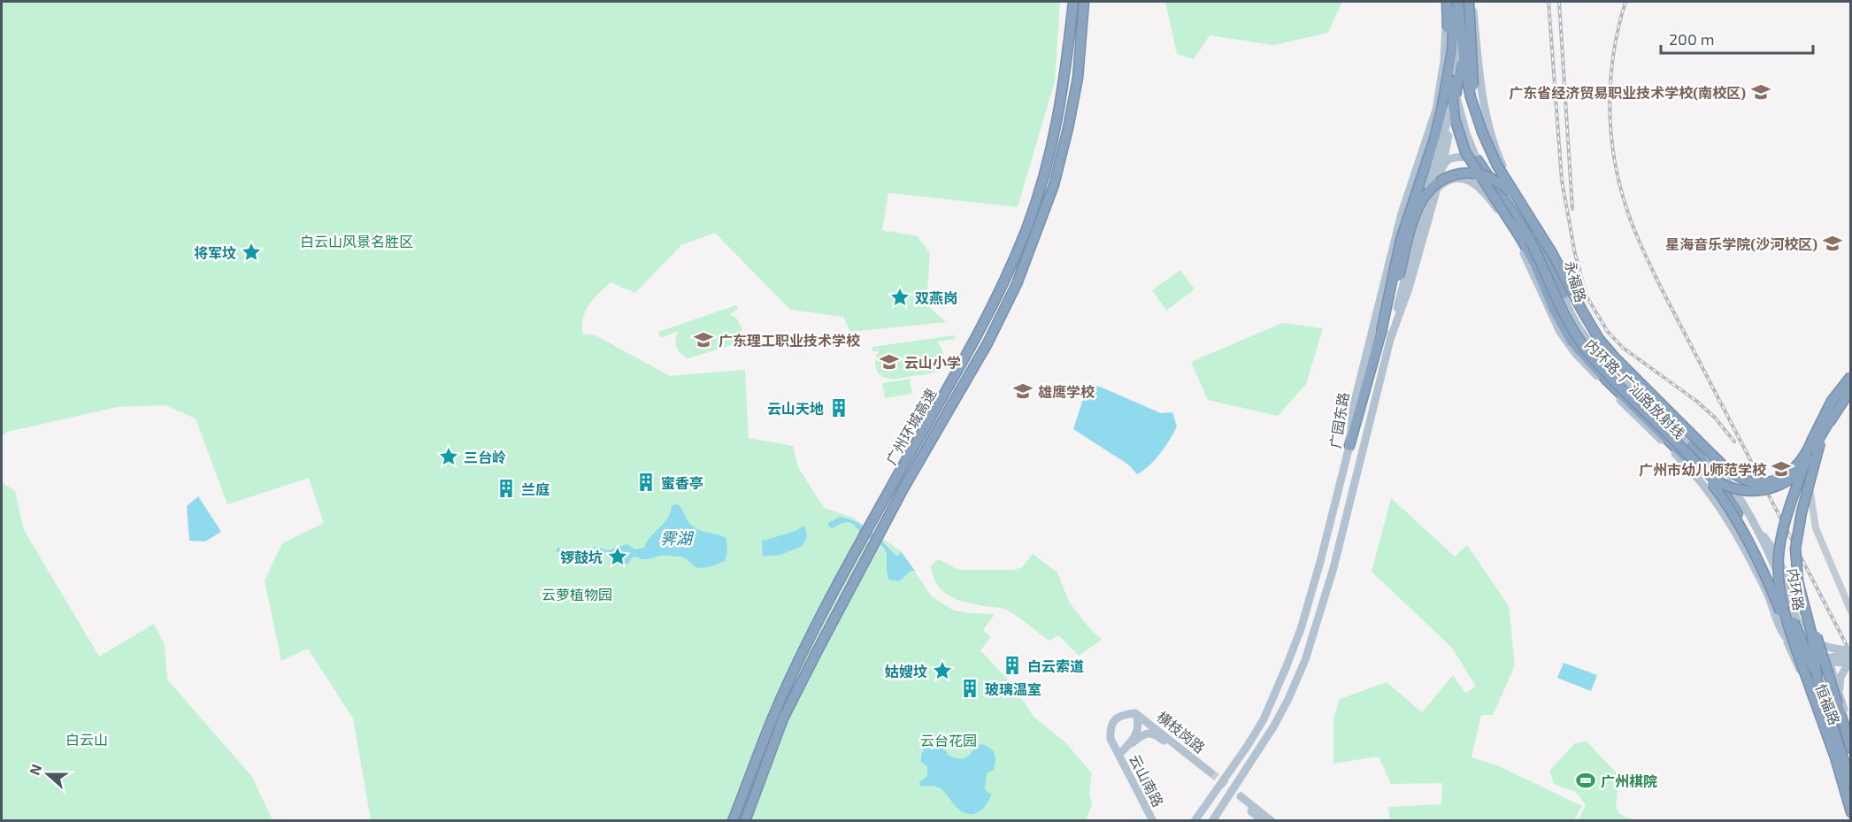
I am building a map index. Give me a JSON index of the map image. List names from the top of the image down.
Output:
{
  "streets": {
    "highway": ["内环路-广汕路放射线", "广州环城高速", "内环路"],
    "main road": [
      "永福路",
      "广园东路",
      "恒福路",
      "横枝岗路",
      "云山南路"
    ]
  },
  "crossings": [
    ["永福路", "恒福路"],
    ["内环路-广汕路放射线", "广园东路"],
    ["内环路-广汕路放射线", "内环路"],
    ["内环路-广汕路放射线", "恒福路"],
    ["内环路", "恒福路"],
    ["横枝岗路", "云山南路"]
  ],
  "water": ["霁湖"],
  "parks": [
    "白云山风景名胜区",
    "云萝植物园",
    "白云山",
    "云台花园"
  ],
  "places": {
    "school or university": [
      "广东省经济贸易职业技术学校(南校区)",
      "星海音乐学院(沙河校区)",
      "广东理工职业技术学校",
      "云山小学",
      "雄鹰学校",
      "广州市幼儿师范学校"
    ],
    "place": [
      "将军坟",
      "双燕岗",
      "三台岭",
      "锣鼓坑",
      "姑嫂坟"
    ],
    "building": [
      "云山天地",
      "蜜香亭",
      "兰庭",
      "白云索道",
      "玻璃温室"
    ],
    "sports": ["广州棋院"]
  },
  "scale_bar": "200 m",
  "north": "left"
}
